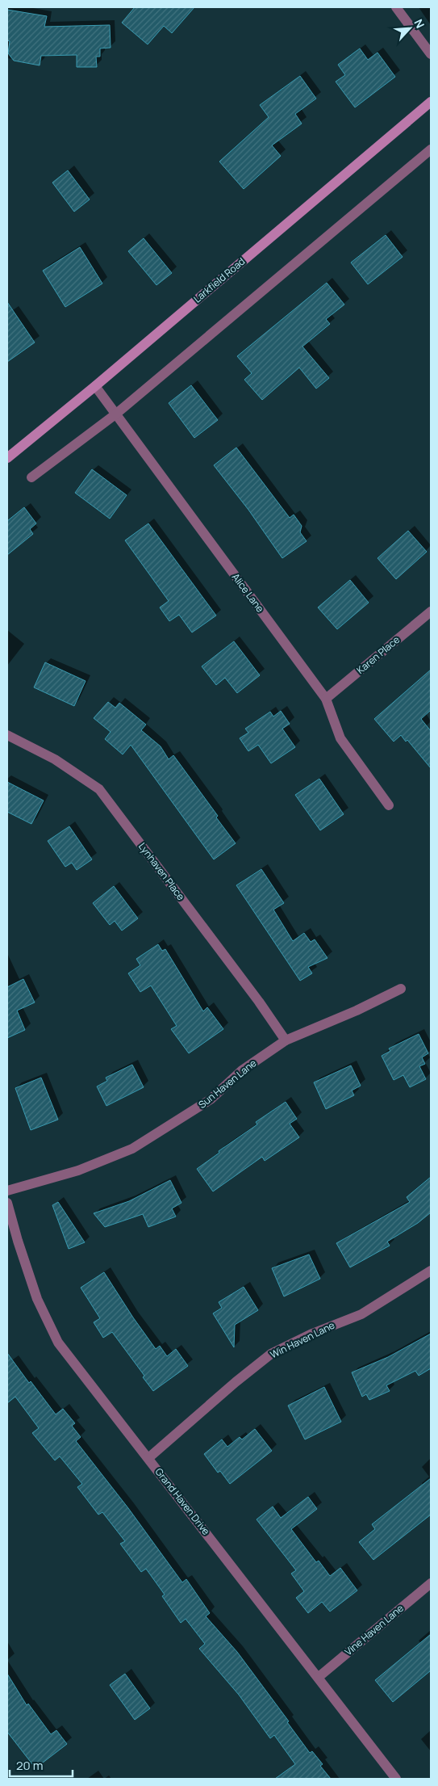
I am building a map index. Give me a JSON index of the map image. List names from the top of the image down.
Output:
{
  "streets": {
    "main road": ["Larkfield Road"],
    "street": [
      "Alice Lane",
      "Karen Place",
      "Lynhaven Place",
      "Sun Haven Lane",
      "Win Haven Lane",
      "Grand Haven Drive",
      "Vine Haven Lane"
    ]
  },
  "crossings": [
    ["Larkfield Road", "Alice Lane"],
    ["Alice Lane", "Karen Place"],
    ["Lynhaven Place", "Sun Haven Lane"],
    ["Win Haven Lane", "Grand Haven Drive"],
    ["Grand Haven Drive", "Vine Haven Lane"]
  ],
  "scale_bar": "20 m",
  "north": "top right"
}
